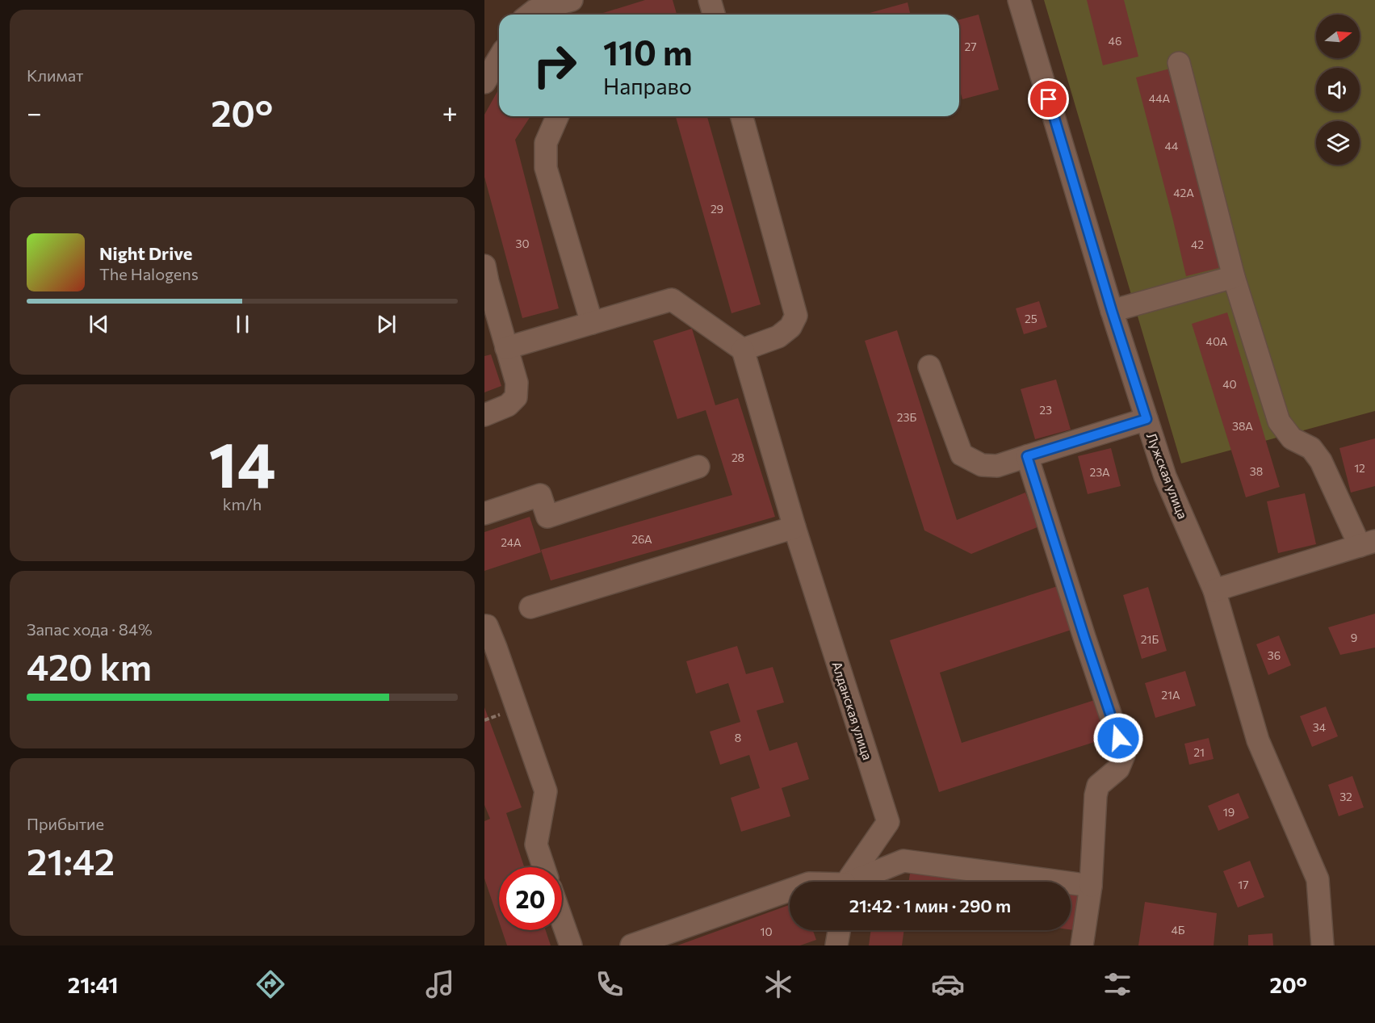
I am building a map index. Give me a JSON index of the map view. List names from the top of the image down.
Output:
{
  "streets": {
    "street": ["Лужская улица", "Алданская улица"]
  },
  "house_numbers": [
    "46",
    "27",
    "44А",
    "44",
    "42А",
    "29",
    "30",
    "42",
    "25",
    "40А",
    "40",
    "23",
    "23Б",
    "38А",
    "28",
    "12",
    "38",
    "23А",
    "26А",
    "24А",
    "9",
    "21Б",
    "36",
    "21А",
    "34",
    "8",
    "21",
    "32",
    "19",
    "17",
    "4Б",
    "10"
  ],
  "north": "right",
  "page": {
    "tile": [
      "Климат",
      ["14", "km/h"],
      ["Запас хода · 84%", "420 km"],
      ["Прибытие", "21:42"]
    ],
    "turn": ["110 m", "Направо"],
    "heat": ["−", "20°", "+"],
    "song": ["Night Drive", "The Halogens"],
    "limit": "20",
    "trip": "21:42 · 1 мин · 290 m",
    "tabs": ["21:41", "20°"]
  }
}
